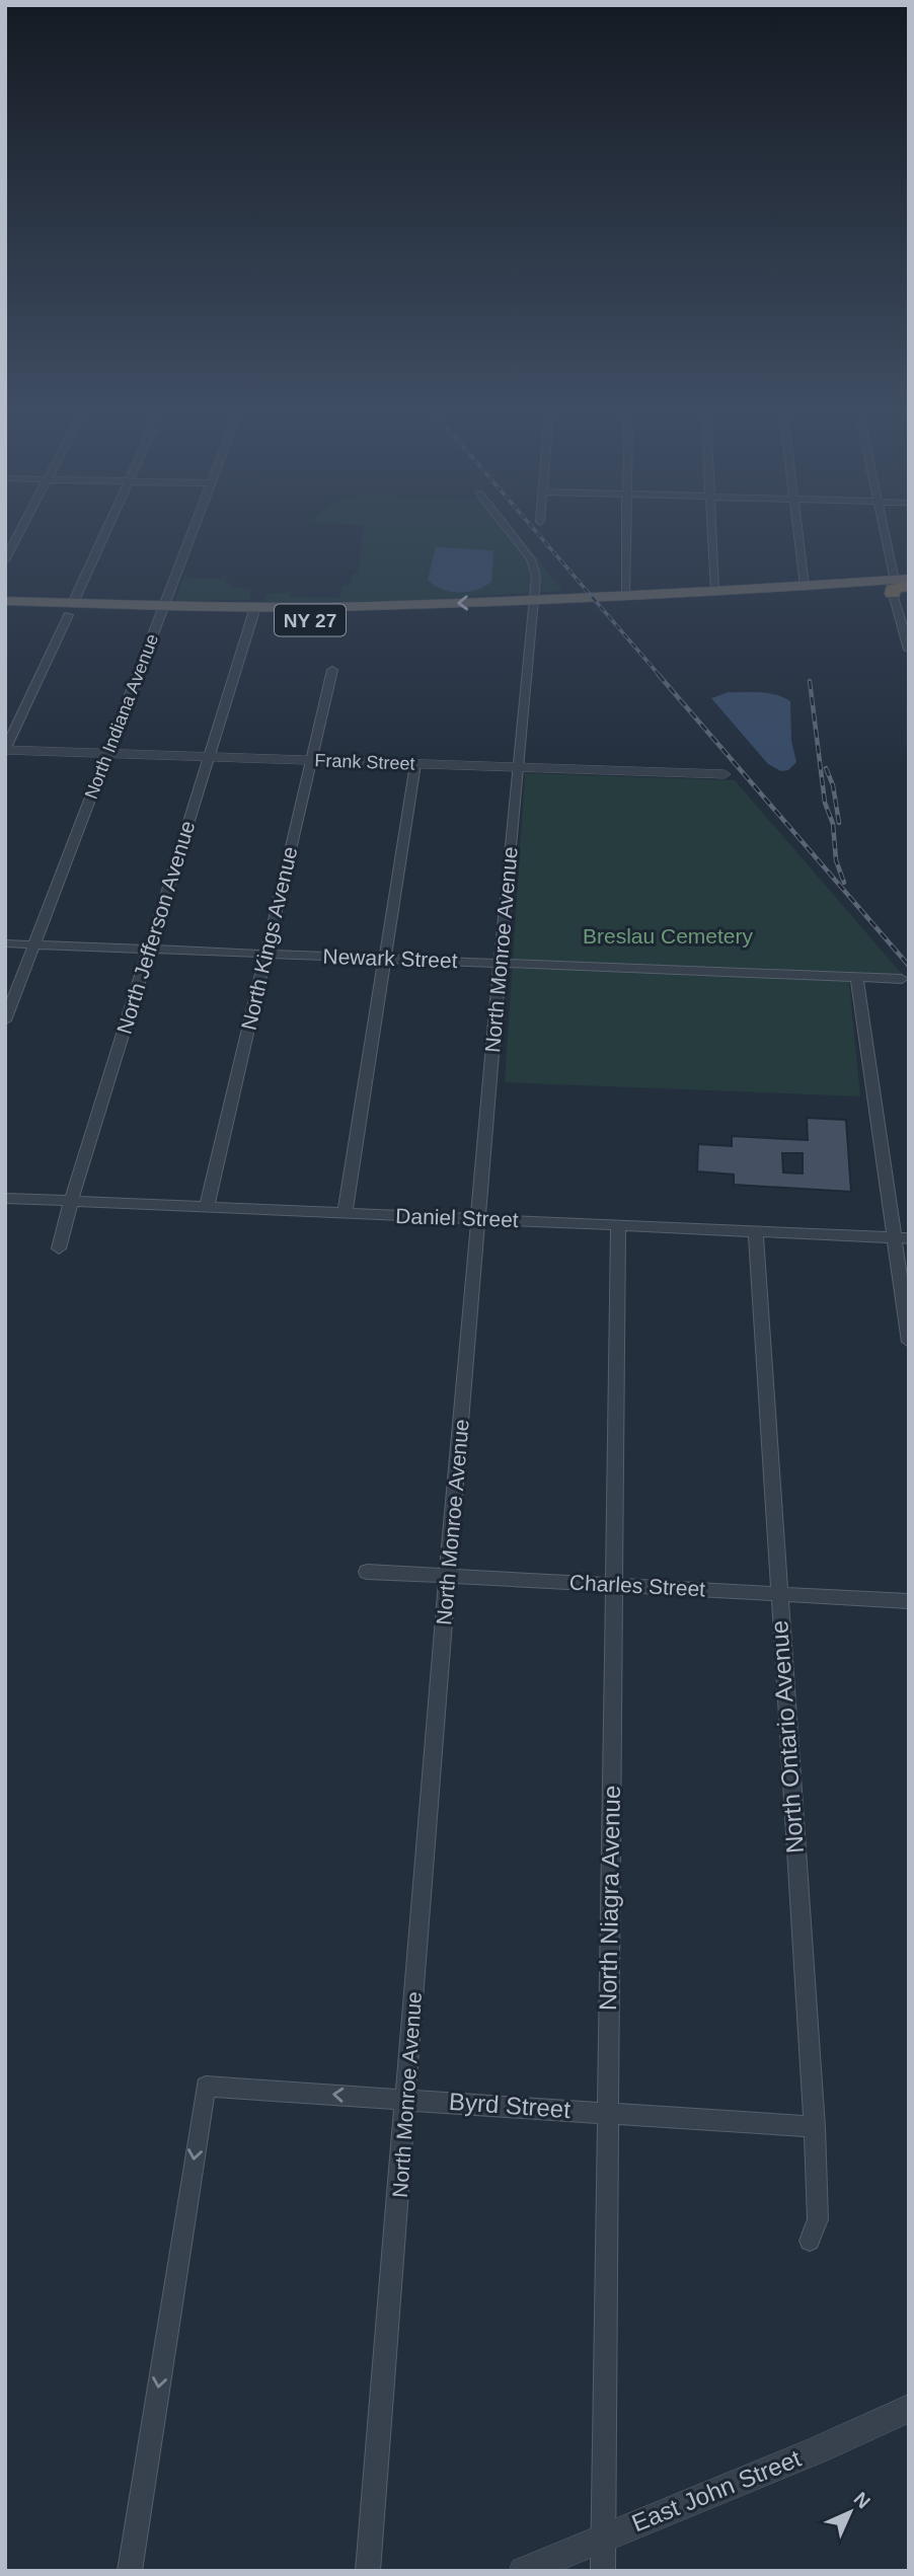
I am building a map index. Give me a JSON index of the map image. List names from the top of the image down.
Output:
{
  "streets": {
    "highway": ["NY 27"],
    "street": [
      "North Indiana Avenue",
      "Frank Street",
      "North Jefferson Avenue",
      "North Kings Avenue",
      "North Monroe Avenue",
      "Newark Street",
      "Daniel Street",
      "Charles Street",
      "North Ontario Avenue",
      "North Niagra Avenue",
      "Byrd Street",
      "East John Street"
    ]
  },
  "crossings": [
    ["NY 27", "North Indiana Avenue"],
    ["NY 27", "North Jefferson Avenue"],
    ["NY 27", "North Monroe Avenue"],
    ["North Indiana Avenue", "Frank Street"],
    ["North Indiana Avenue", "Newark Street"],
    ["Frank Street", "North Jefferson Avenue"],
    ["Frank Street", "North Kings Avenue"],
    ["Frank Street", "North Monroe Avenue"],
    ["North Jefferson Avenue", "Newark Street"],
    ["North Jefferson Avenue", "Daniel Street"],
    ["North Kings Avenue", "Newark Street"],
    ["North Kings Avenue", "Daniel Street"],
    ["North Monroe Avenue", "Newark Street"],
    ["North Monroe Avenue", "Daniel Street"],
    ["North Monroe Avenue", "Charles Street"],
    ["North Monroe Avenue", "Byrd Street"],
    ["Daniel Street", "North Ontario Avenue"],
    ["Daniel Street", "North Niagra Avenue"],
    ["Charles Street", "North Ontario Avenue"],
    ["Charles Street", "North Niagra Avenue"],
    ["North Ontario Avenue", "Byrd Street"],
    ["North Niagra Avenue", "Byrd Street"],
    ["North Niagra Avenue", "East John Street"]
  ],
  "parks": ["Breslau Cemetery"],
  "north": "top right"
}
